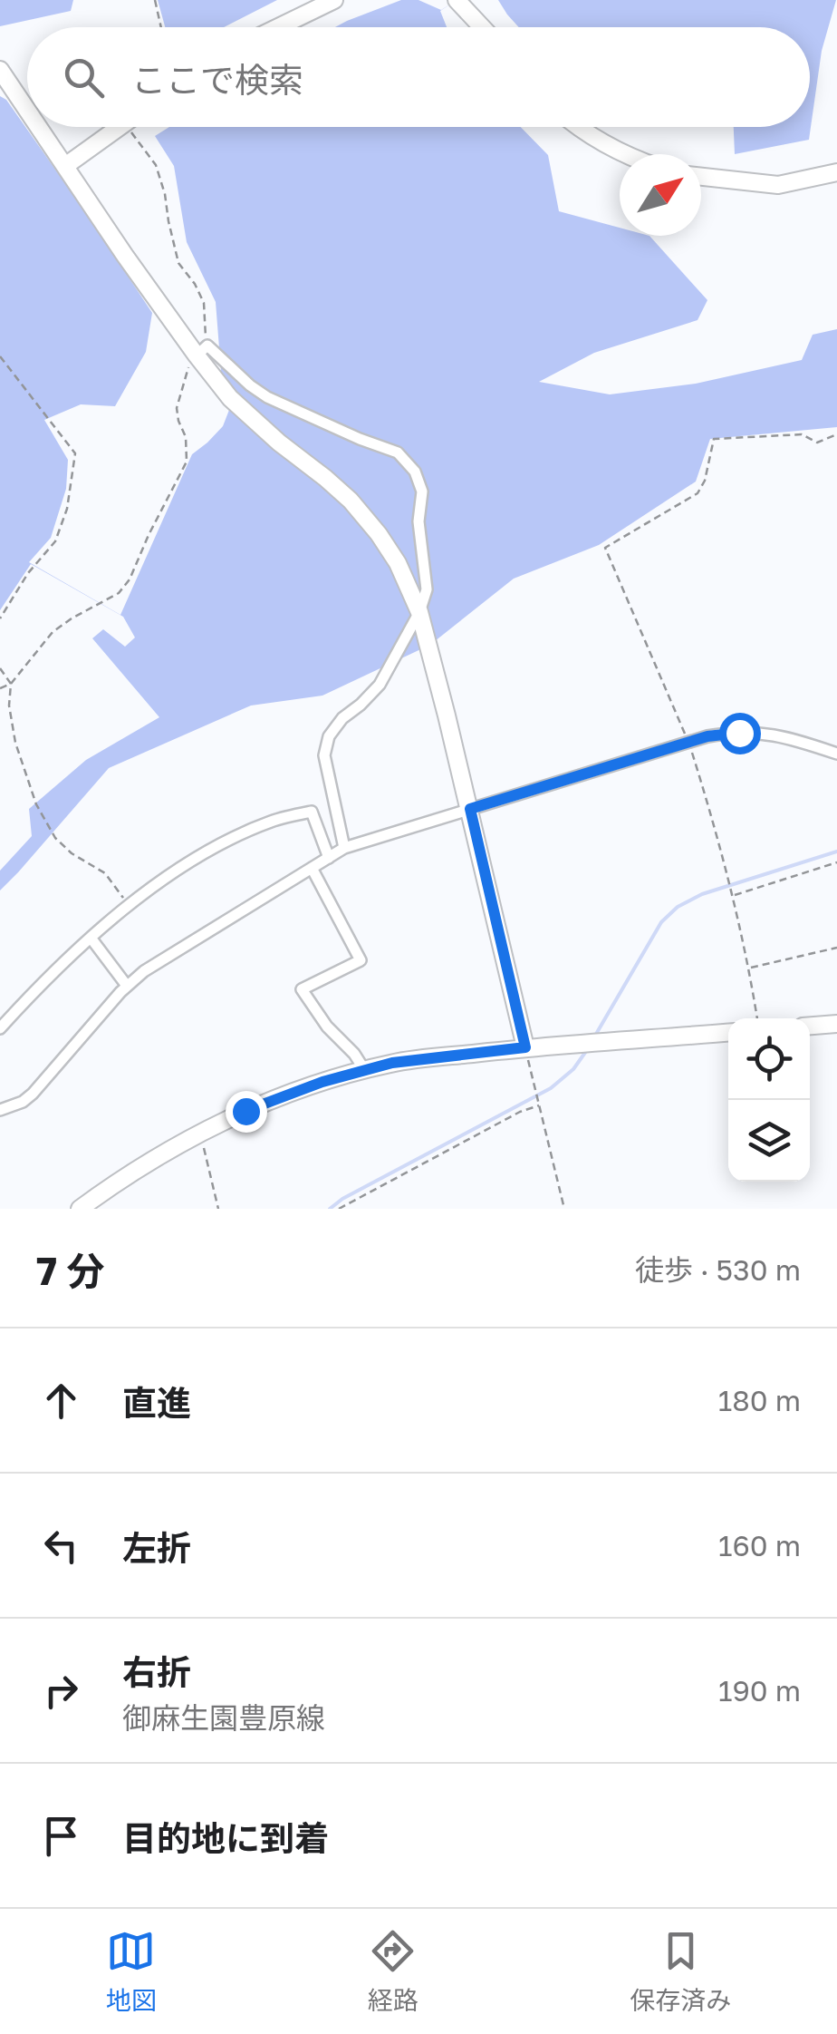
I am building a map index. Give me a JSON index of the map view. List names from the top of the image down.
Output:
{
  "north": "top right",
  "page": {
    "search": "ここで検索",
    "heading": ["7 分", "徒歩 · 530 m"],
    "list": [
      ["直進", "180 m"],
      ["左折", "160 m"],
      ["右折", "御麻生園豊原線", "190 m"],
      "目的地に到着"
    ],
    "nav": ["地図", "経路", "保存済み"]
  }
}
